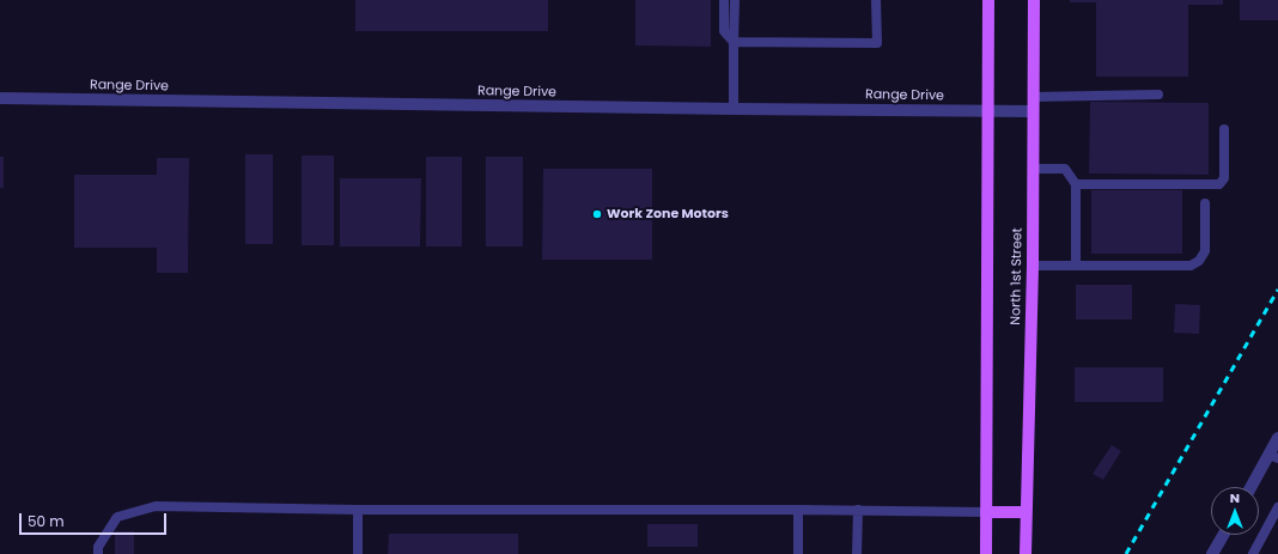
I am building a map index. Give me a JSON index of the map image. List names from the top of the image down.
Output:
{
  "streets": {
    "main road": ["North 1st Street"],
    "street": ["Range Drive"]
  },
  "crossings": [
    ["Range Drive", "North 1st Street"]
  ],
  "places": ["Work Zone Motors"],
  "scale_bar": "50 m",
  "north": "top"
}
